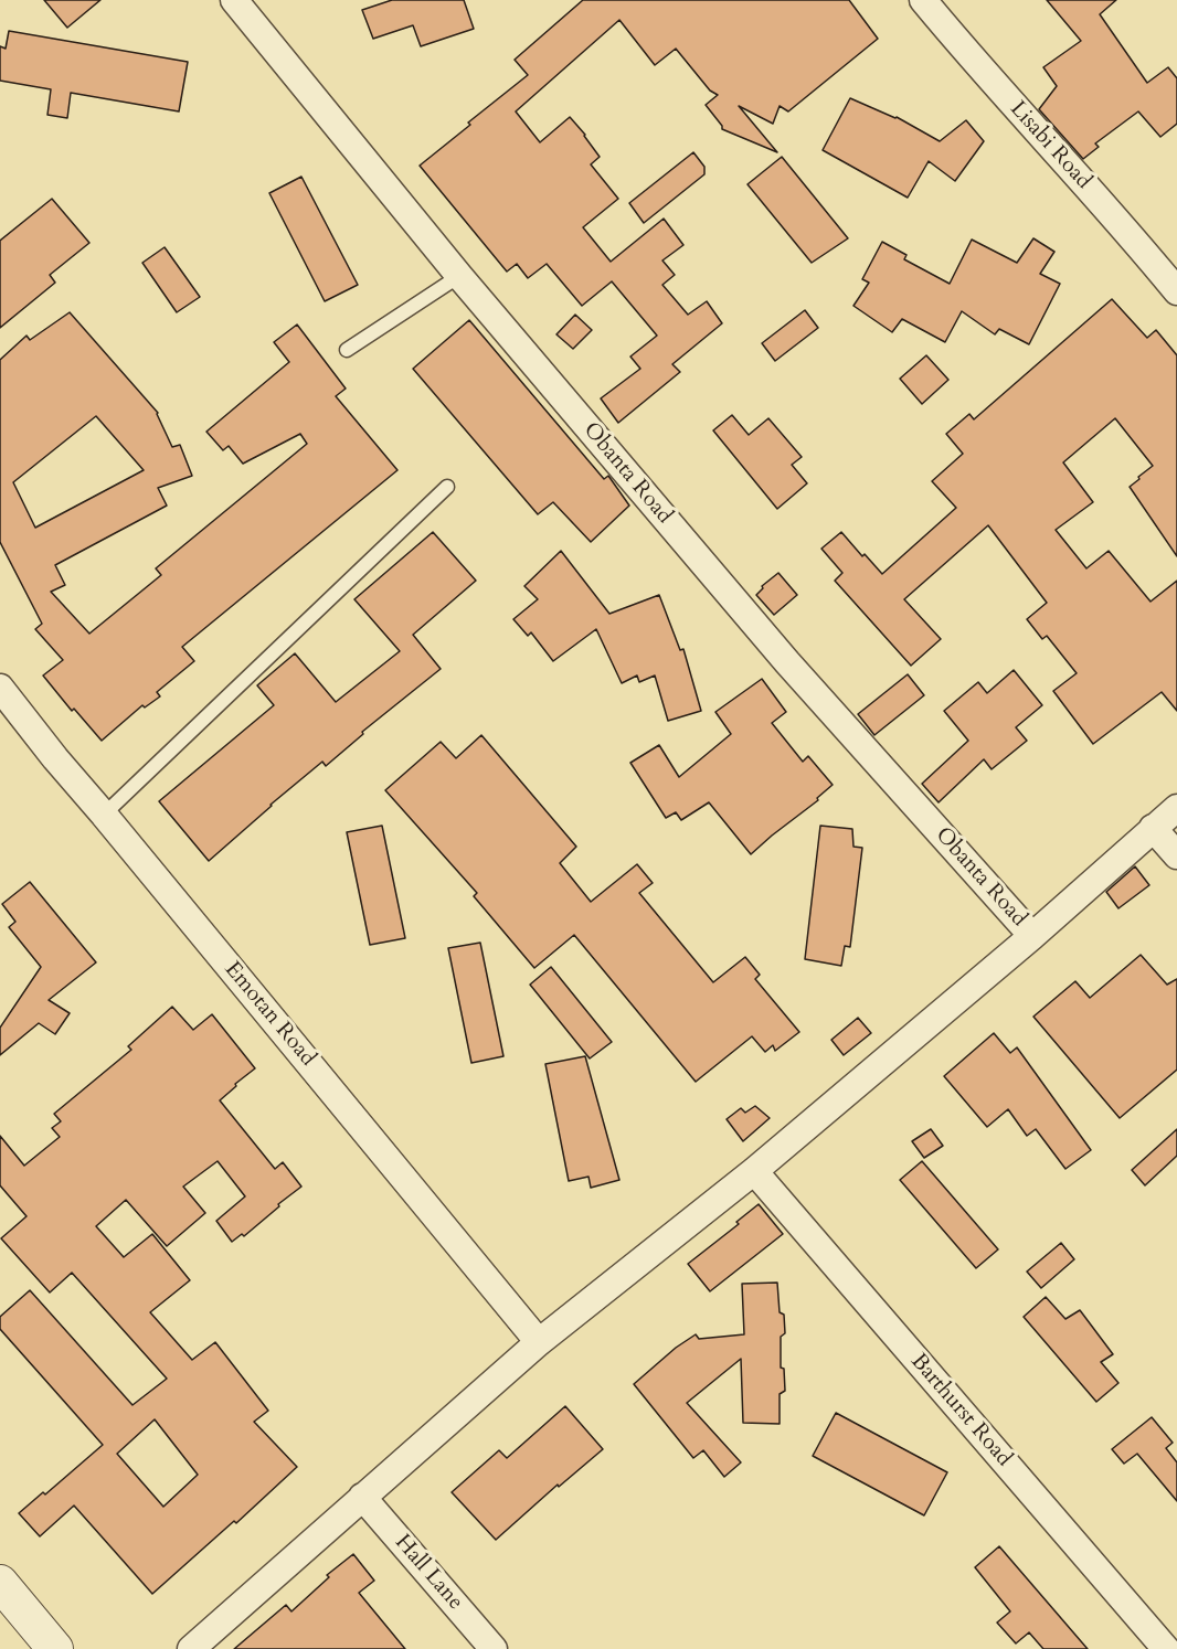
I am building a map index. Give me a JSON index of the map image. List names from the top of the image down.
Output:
{
  "streets": {
    "street": [
      "Lisabi Road",
      "Obanta Road",
      "Emotan Road",
      "Barthurst Road",
      "Hall Lane"
    ]
  }
}
